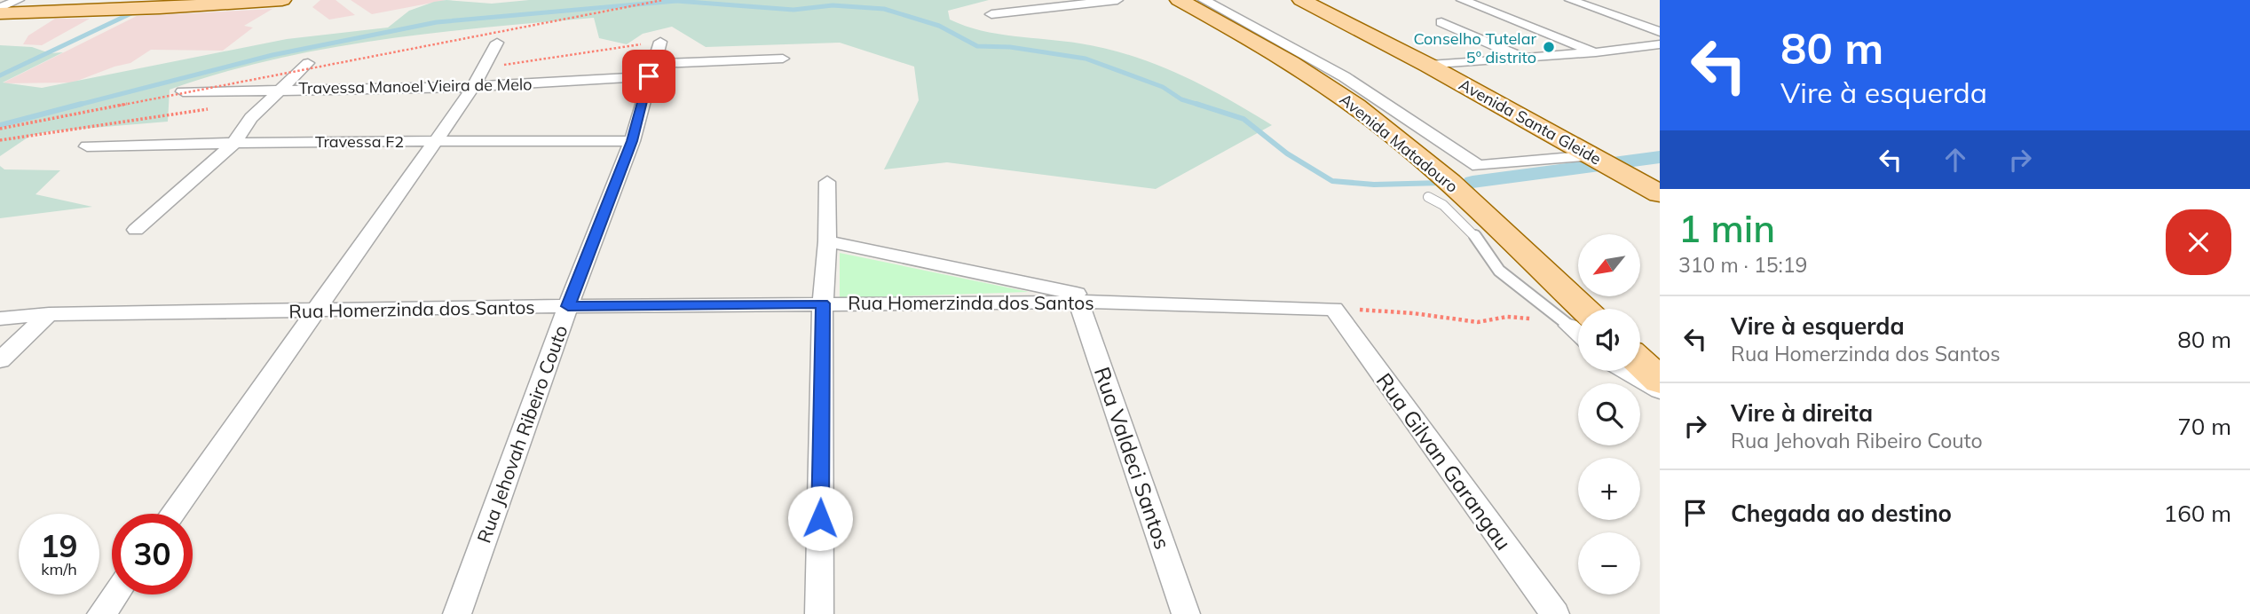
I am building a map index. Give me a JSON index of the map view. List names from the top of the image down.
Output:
{
  "streets": {
    "main road": ["Avenida Santa Gleide", "Avenida Matadouro"],
    "street": [
      "Travessa Manoel Vieira de Melo",
      "Travessa F2",
      "Rua Homerzinda dos Santos",
      "Rua Jehovah Ribeiro Couto",
      "Rua Valdeci Santos",
      "Rua Gilvan Garangau"
    ]
  },
  "crossings": [
    ["Travessa Manoel Vieira de Melo", "Rua Jehovah Ribeiro Couto"],
    ["Travessa F2", "Rua Jehovah Ribeiro Couto"],
    ["Rua Homerzinda dos Santos", "Rua Jehovah Ribeiro Couto"],
    ["Rua Homerzinda dos Santos", "Rua Valdeci Santos"],
    ["Rua Homerzinda dos Santos", "Rua Gilvan Garangau"]
  ],
  "places": ["Conselho Tutelar 5º distrito"],
  "north": "bottom left",
  "page": {
    "turn": ["80 m", "Vire à esquerda"],
    "heading": ["1 min", "310 m · 15:19"],
    "map_buttons": ["+", "−"],
    "list": [
      {
        "name": "Vire à esquerda",
        "note": "Rua Homerzinda dos Santos",
        "value": "80 m"
      },
      {
        "name": "Vire à direita",
        "note": "Rua Jehovah Ribeiro Couto",
        "value": "70 m"
      },
      {
        "name": "Chegada ao destino",
        "value": "160 m"
      }
    ],
    "speed": "19 km/h",
    "limit": "30"
  }
}
